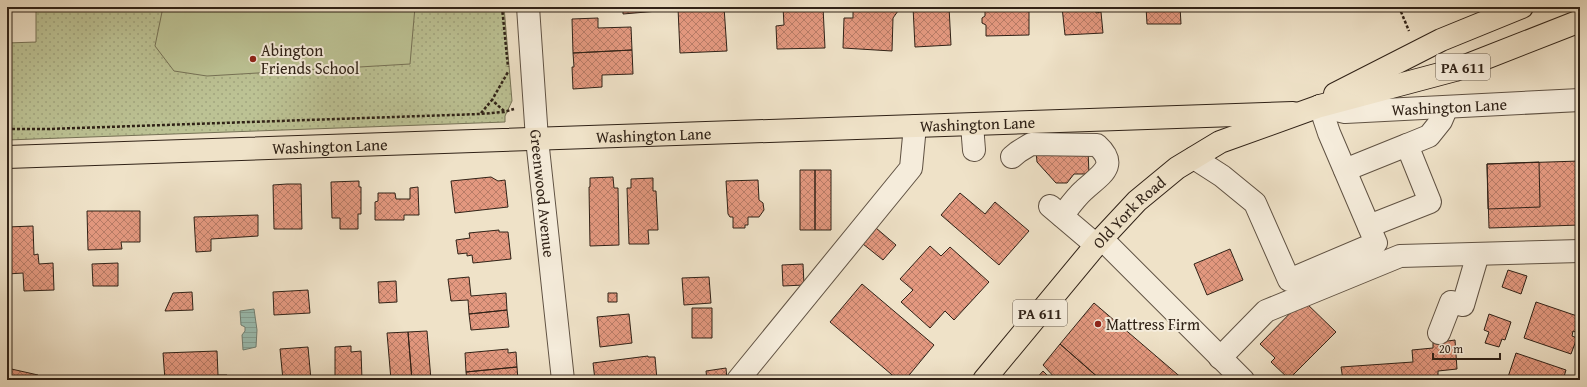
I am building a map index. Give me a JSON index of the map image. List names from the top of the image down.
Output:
{
  "streets": {
    "main road": ["PA 611", "Washington Lane", "Old York Road"],
    "street": ["Greenwood Avenue"]
  },
  "crossings": [
    ["Washington Lane", "Greenwood Avenue"],
    ["Washington Lane", "Old York Road"]
  ],
  "places": ["Abington Friends School", "Mattress Firm"],
  "scale_bar": "20 m"
}
